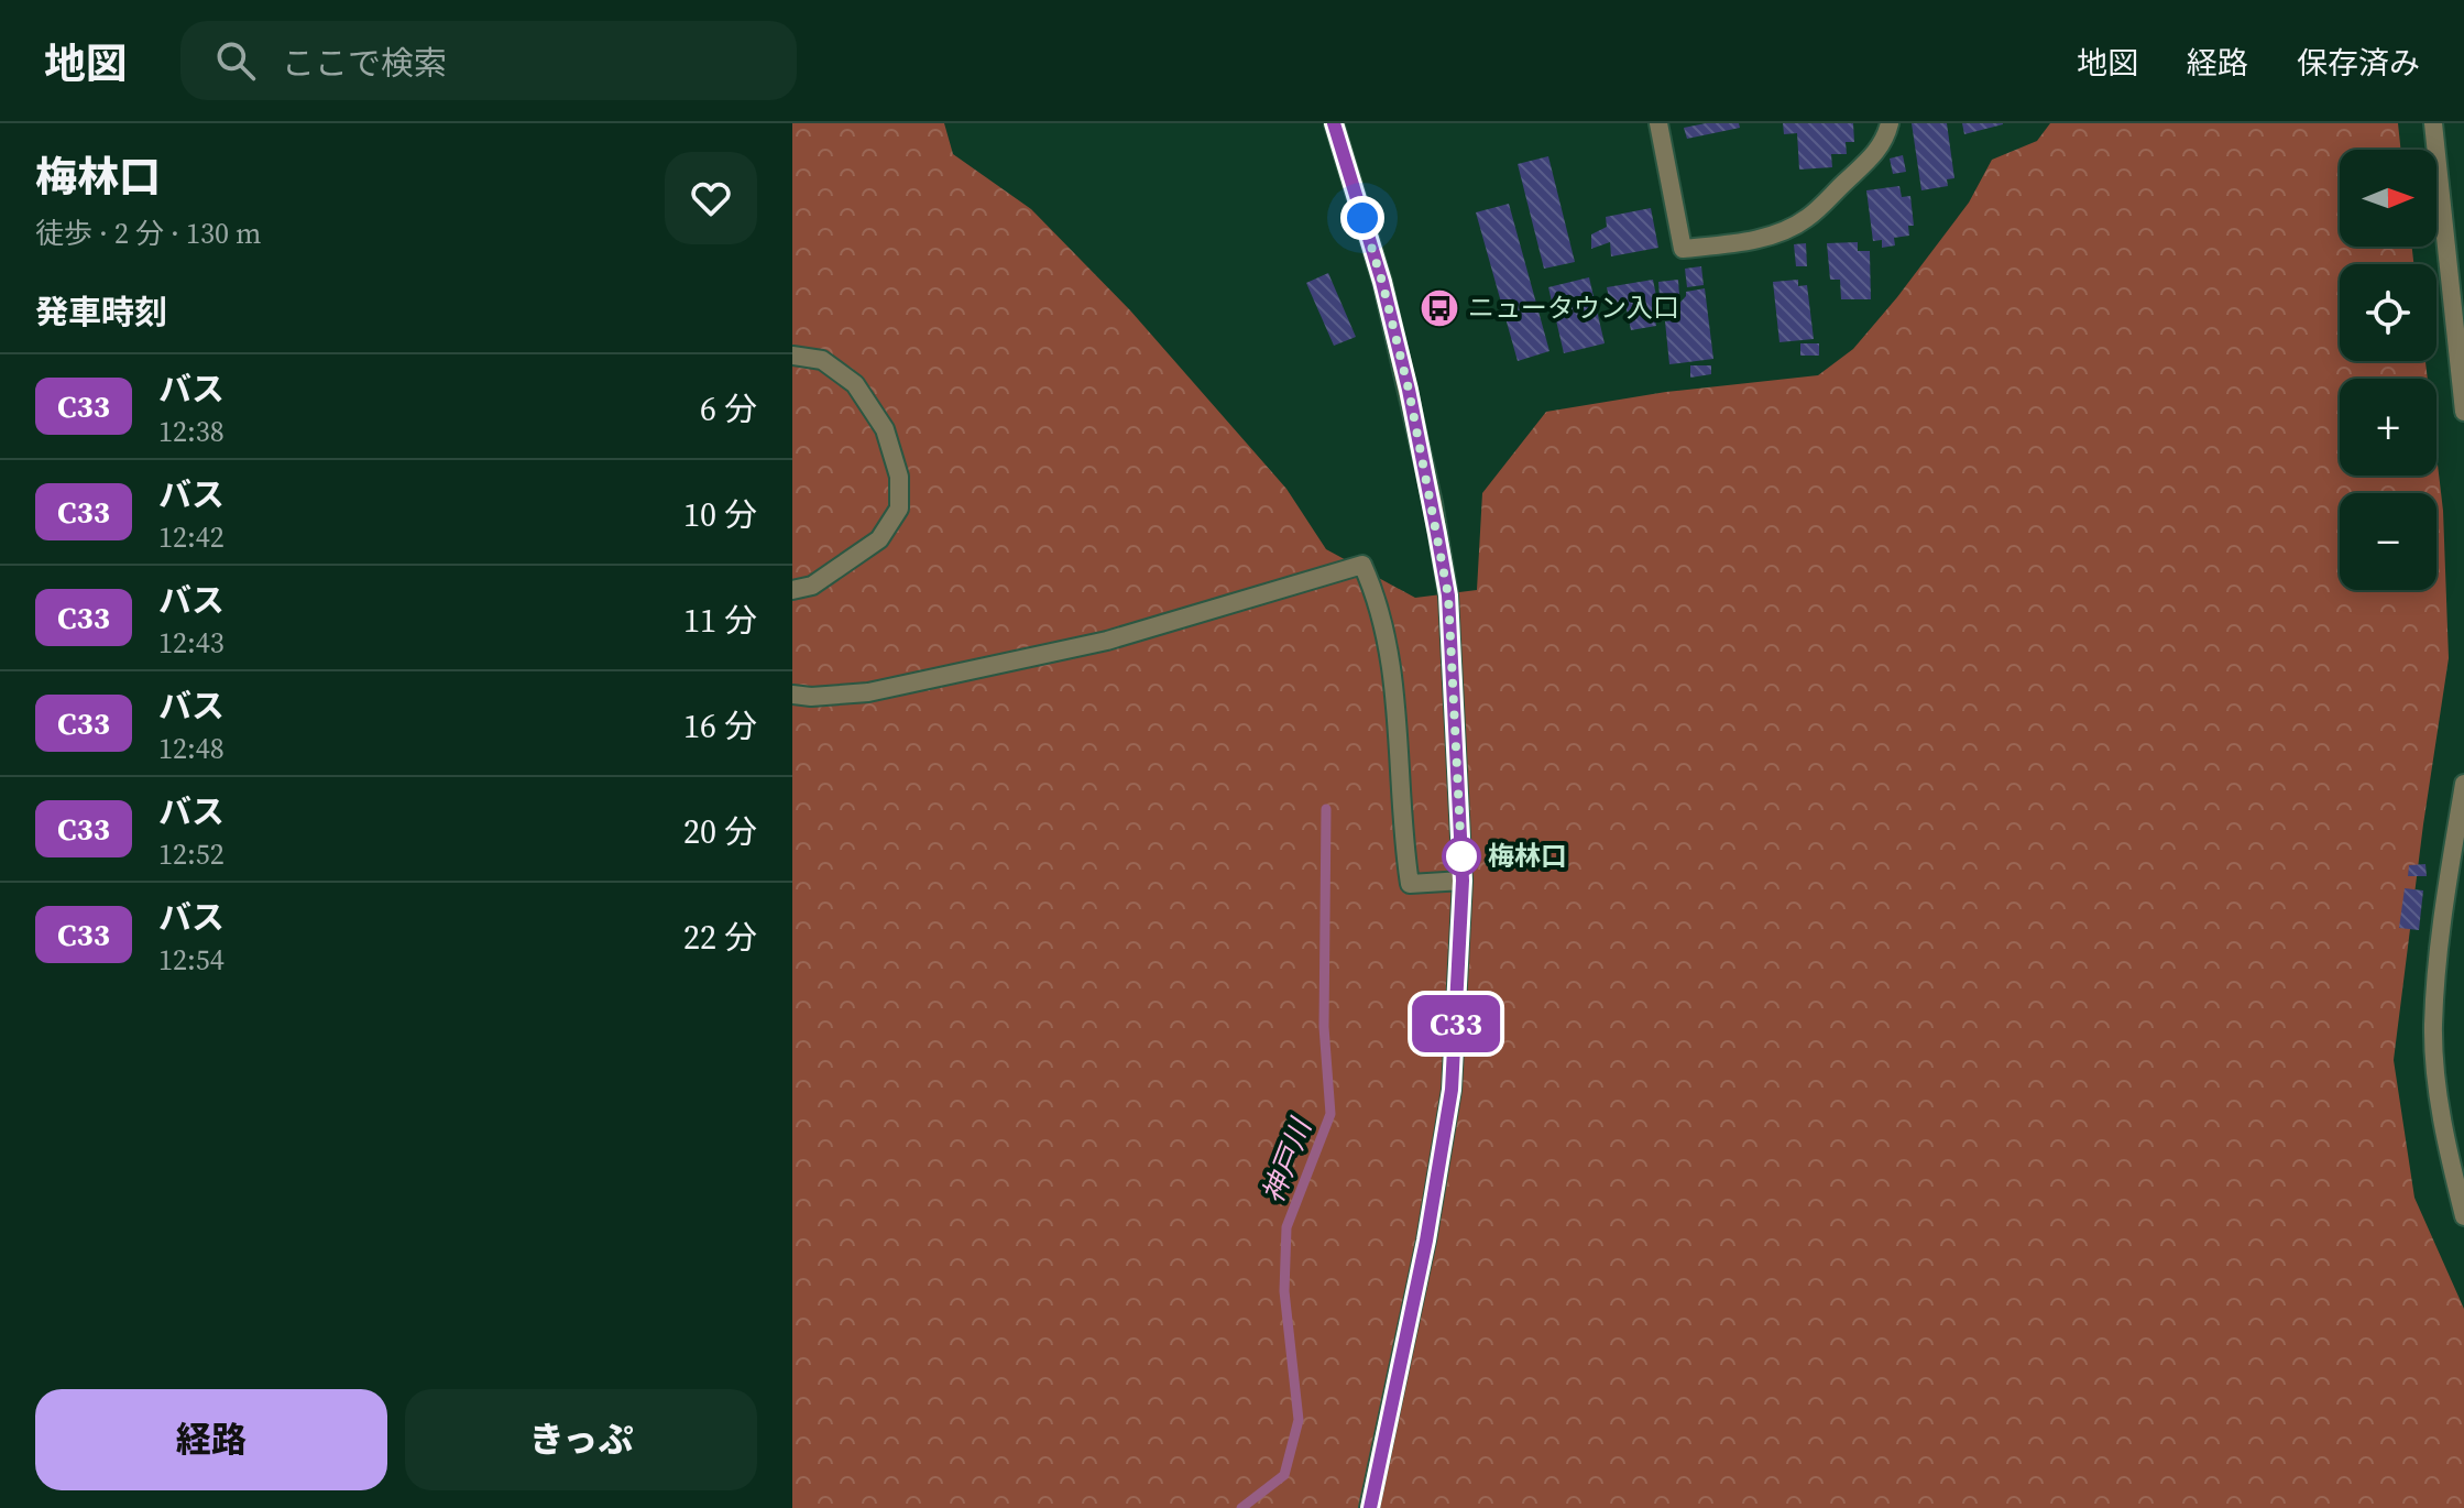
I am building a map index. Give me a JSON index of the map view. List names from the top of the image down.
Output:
{
  "water": ["神戸川"],
  "places": {
    "bus stop": ["ニュータウン入口"],
    "other": ["梅林口"]
  },
  "lines": ["bus line C33"],
  "north": "right",
  "page": {
    "header": "地図",
    "search": "ここで検索",
    "nav": ["地図", "経路", "保存済み"],
    "heading": [
      ["梅林口", "徒歩 · 2 分 · 130 m"],
      "発車時刻"
    ],
    "on_map": "C33",
    "map_buttons": ["+", "−"],
    "list": [
      {
        "mark": "C33",
        "name": "バス",
        "note": "12:38",
        "value": "6 分"
      },
      {
        "mark": "C33",
        "name": "バス",
        "note": "12:42",
        "value": "10 分"
      },
      {
        "mark": "C33",
        "name": "バス",
        "note": "12:43",
        "value": "11 分"
      },
      {
        "mark": "C33",
        "name": "バス",
        "note": "12:48",
        "value": "16 分"
      },
      {
        "mark": "C33",
        "name": "バス",
        "note": "12:52",
        "value": "20 分"
      },
      {
        "mark": "C33",
        "name": "バス",
        "note": "12:54",
        "value": "22 分"
      }
    ],
    "buttons": ["経路", "きっぷ"]
  }
}
